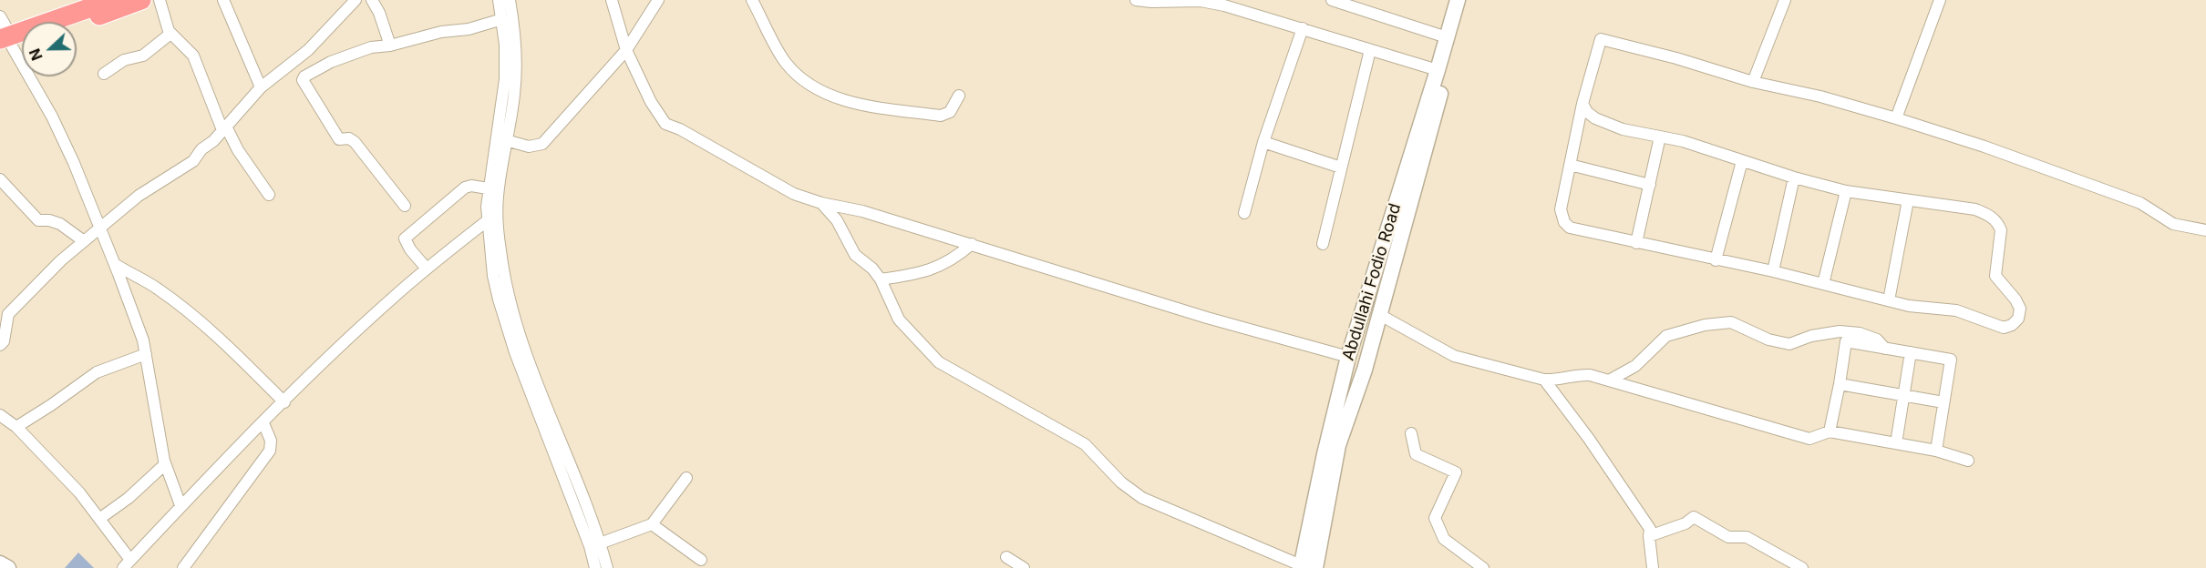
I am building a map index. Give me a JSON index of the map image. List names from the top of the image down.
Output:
{
  "streets": {
    "main road": ["Abdullahi Fodio Road"]
  },
  "north": "left"
}
